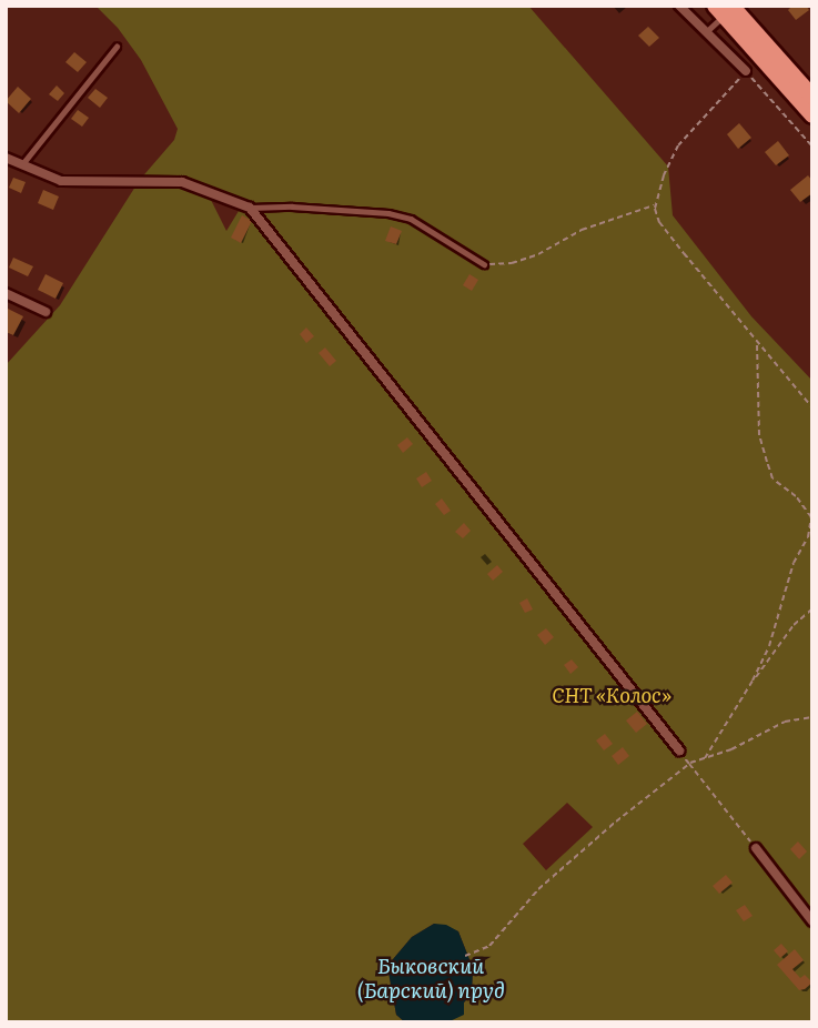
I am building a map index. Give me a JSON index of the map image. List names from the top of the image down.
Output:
{
  "water": ["Быковский (Барский) пруд"],
  "parks": ["СНТ «Колос»"]
}
